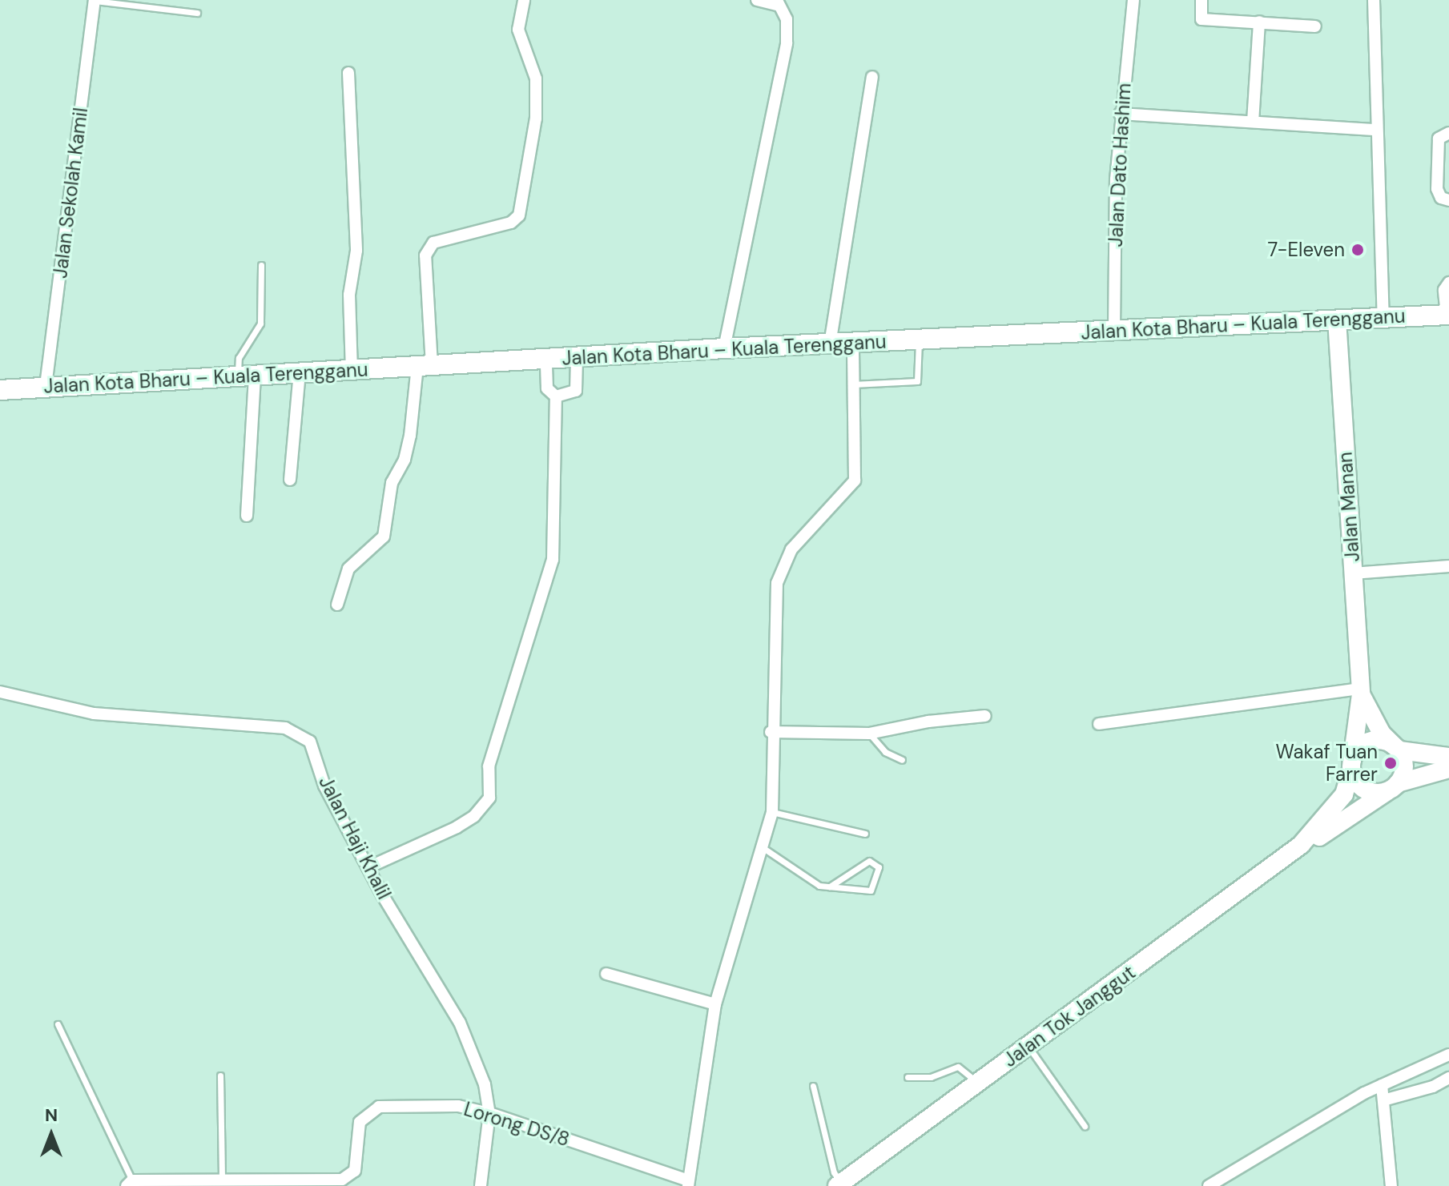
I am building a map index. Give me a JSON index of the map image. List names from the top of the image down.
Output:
{
  "streets": {
    "main road": ["Jalan Kota Bharu – Kuala Terengganu", "Jalan Manan", "Jalan Tok Janggut"],
    "street": [
      "Jalan Dato Hashim",
      "Jalan Sekolah Kamil",
      "Jalan Haji Khalil",
      "Lorong DS/8"
    ]
  },
  "crossings": [
    ["Jalan Dato Hashim", "Jalan Kota Bharu – Kuala Terengganu"],
    ["Jalan Sekolah Kamil", "Jalan Kota Bharu – Kuala Terengganu"],
    ["Jalan Kota Bharu – Kuala Terengganu", "Jalan Manan"],
    ["Jalan Manan", "Jalan Tok Janggut"],
    ["Jalan Haji Khalil", "Lorong DS/8"]
  ],
  "places": ["7-Eleven", "Wakaf Tuan Farrer"],
  "north": "top"
}
